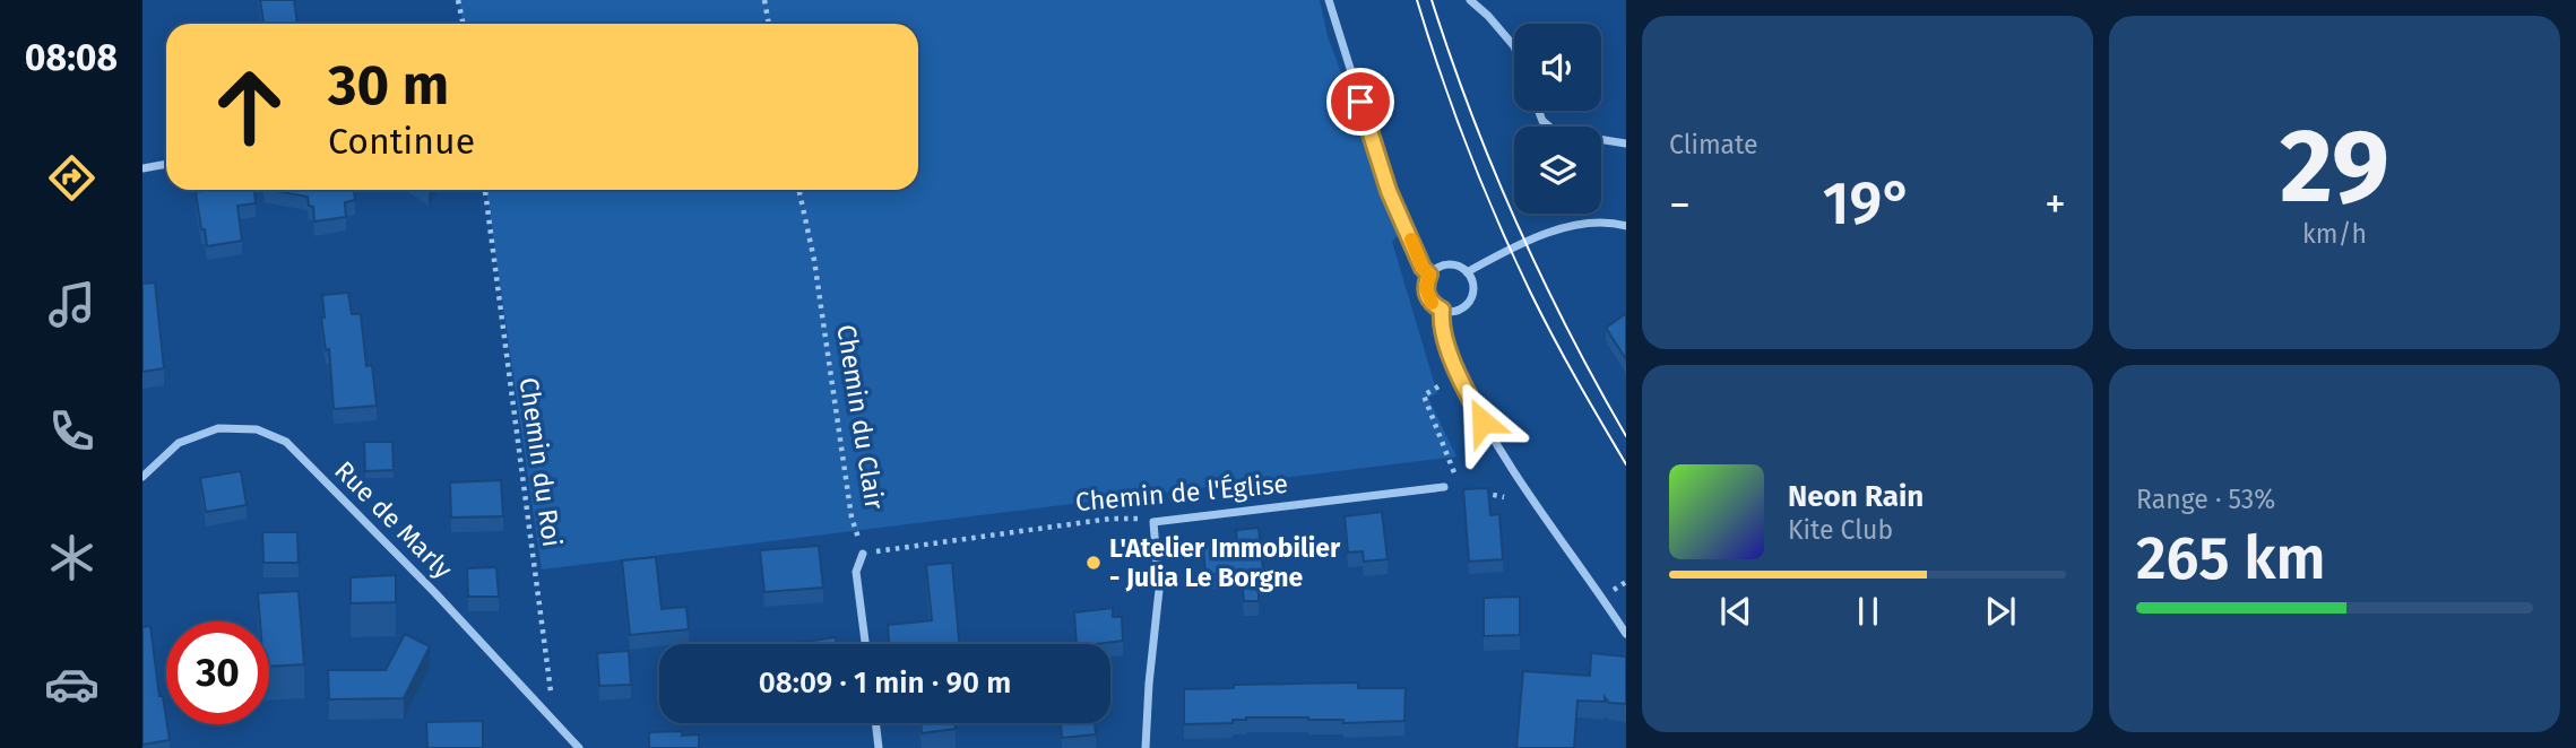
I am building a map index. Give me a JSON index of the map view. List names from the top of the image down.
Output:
{
  "streets": {
    "street": ["Chemin de l'Église", "Rue de Marly"],
    "path": ["Chemin du Clair", "Chemin du Roi"]
  },
  "crossings": [
    ["Chemin du Clair", "Chemin de l'Église"],
    ["Chemin du Roi", "Rue de Marly"]
  ],
  "places": ["L'Atelier Immobilier - Julia Le Borgne"],
  "page": {
    "tabs": "08:08",
    "tile": [
      "Climate",
      ["29", "km/h"],
      ["Range · 53%", "265 km"]
    ],
    "turn": ["30 m", "Continue"],
    "heat": ["−", "19°", "+"],
    "song": ["Neon Rain", "Kite Club"],
    "limit": "30",
    "trip": "08:09 · 1 min · 90 m"
  }
}
